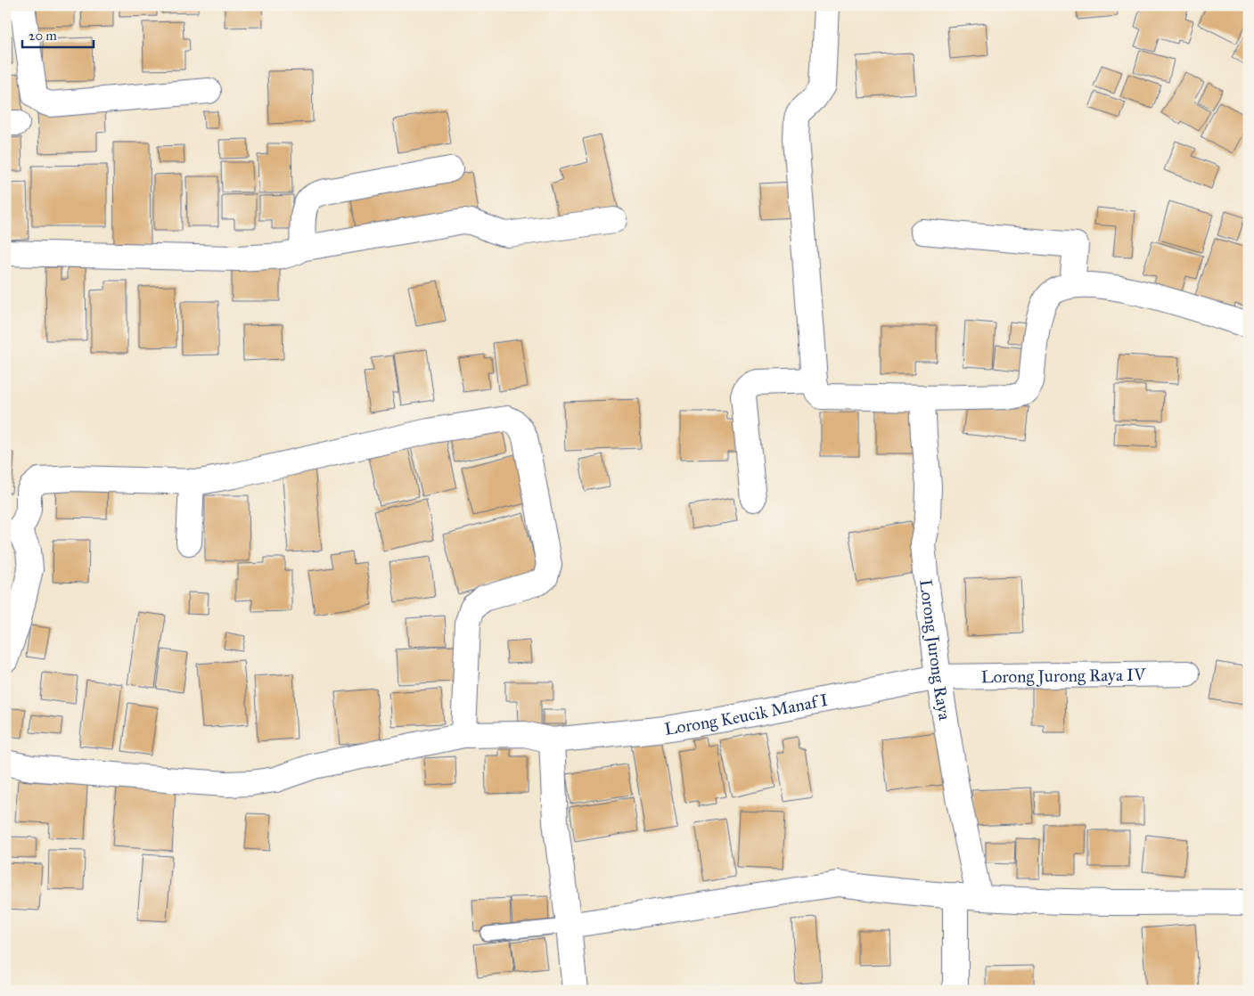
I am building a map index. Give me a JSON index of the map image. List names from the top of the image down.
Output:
{
  "streets": {
    "street": ["Lorong Jurong Raya", "Lorong Jurong Raya IV", "Lorong Keucik Manaf I"]
  },
  "crossings": [
    ["Lorong Jurong Raya", "Lorong Jurong Raya IV"],
    ["Lorong Jurong Raya", "Lorong Keucik Manaf I"],
    ["Lorong Jurong Raya IV", "Lorong Keucik Manaf I"]
  ],
  "scale_bar": "20 m"
}
